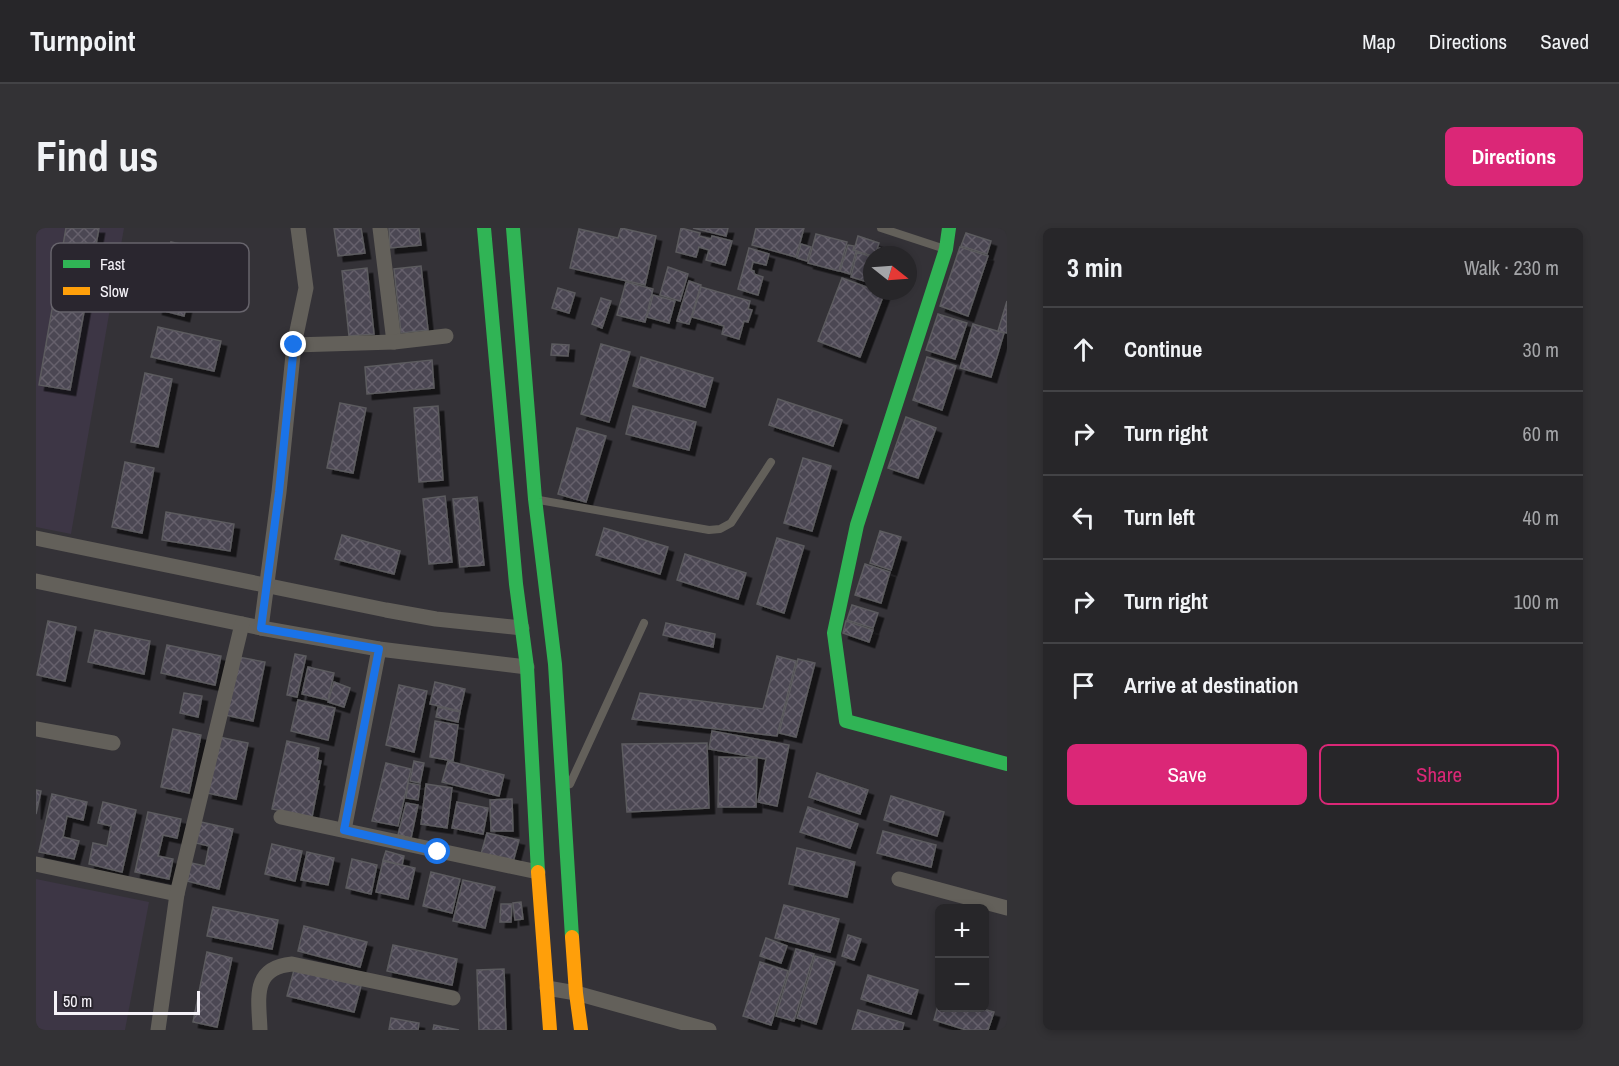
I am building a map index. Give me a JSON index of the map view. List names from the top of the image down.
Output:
{
  "legend": ["Fast", "Slow"],
  "scale_bar": "50 m",
  "north": "right",
  "page": {
    "header": "Turnpoint",
    "nav": ["Map", "Directions", "Saved"],
    "buttons": [
      "Directions",
      ["Save", "Share"]
    ],
    "title": "Find us",
    "heading": ["3 min", "Walk · 230 m"],
    "list": [
      ["Continue", "30 m"],
      ["Turn right", "60 m"],
      ["Turn left", "40 m"],
      ["Turn right", "100 m"],
      "Arrive at destination"
    ],
    "map_buttons": ["+", "−"],
    "scale": "50 m"
  }
}
